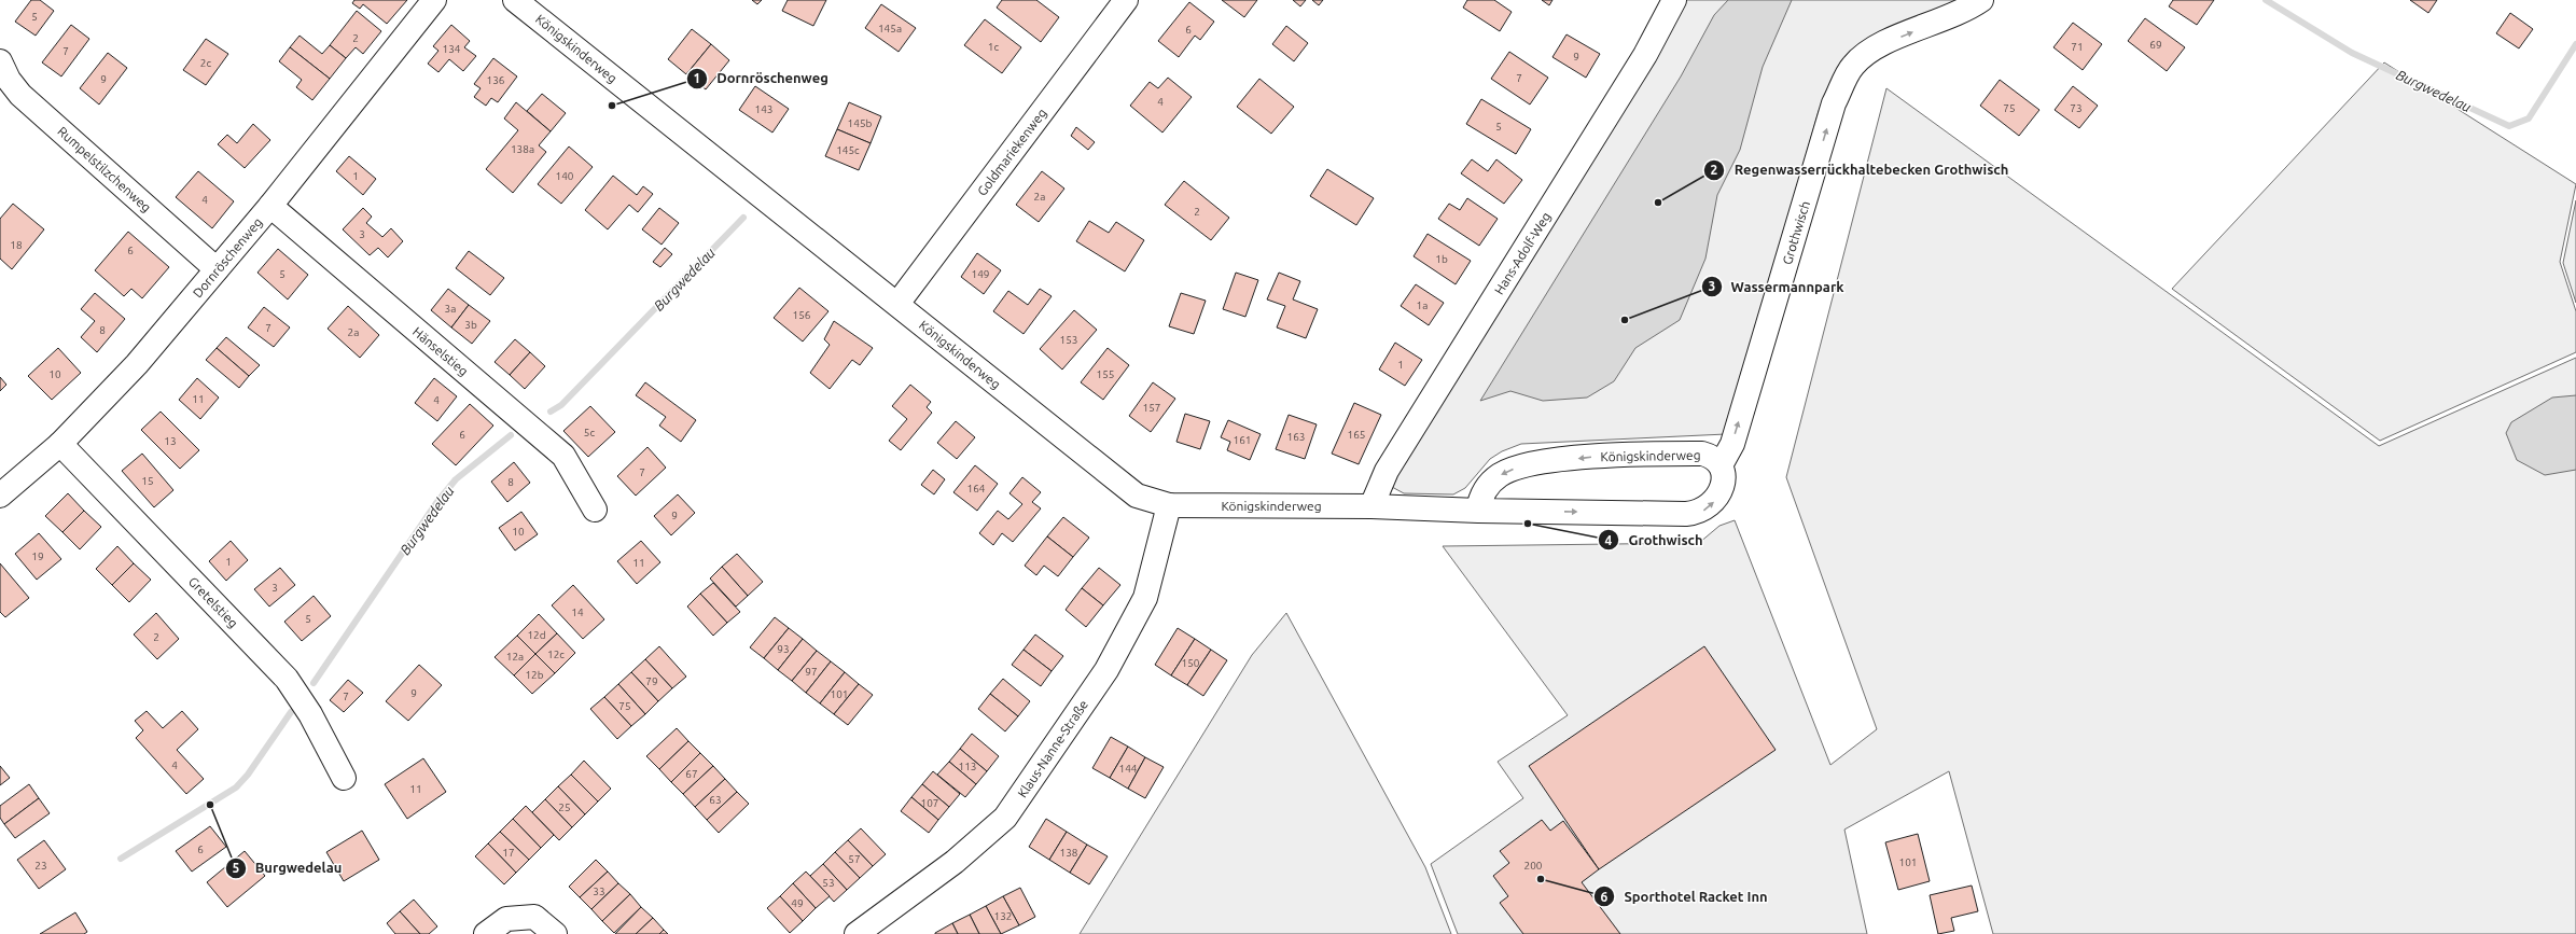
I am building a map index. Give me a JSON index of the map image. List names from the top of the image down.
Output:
{
  "streets": {
    "street": [
      "Königskinderweg",
      "Goldmariekenweg",
      "Rumpelstilzchenweg",
      "Grothwisch",
      "Hans-Adolf-Weg",
      "Dornröschenweg",
      "Hänselstieg",
      "Gretelstieg",
      "Klaus-Nanne-Straße"
    ]
  },
  "crossings": [
    ["Königskinderweg", "Goldmariekenweg"],
    ["Königskinderweg", "Grothwisch"],
    ["Königskinderweg", "Hans-Adolf-Weg"],
    ["Königskinderweg", "Klaus-Nanne-Straße"],
    ["Rumpelstilzchenweg", "Dornröschenweg"],
    ["Dornröschenweg", "Hänselstieg"],
    ["Dornröschenweg", "Gretelstieg"]
  ],
  "one_way": ["Grothwisch"],
  "water": ["Burgwedelau"],
  "places": [
    "Dornröschenweg",
    "Regenwasserrückhaltebecken Grothwisch",
    "Wassermannpark",
    "Grothwisch",
    "Burgwedelau",
    "Sporthotel Racket Inn"
  ],
  "house_numbers": [
    "5",
    "145a",
    "6",
    "2",
    "69",
    "1c",
    "71",
    "134",
    "7",
    "9",
    "2c",
    "7",
    "9",
    "136",
    "4",
    "75",
    "73",
    "143",
    "145b",
    "5",
    "138a",
    "145c",
    "1",
    "140",
    "2a",
    "4",
    "2",
    "3",
    "18",
    "6",
    "1b",
    "5",
    "149",
    "1a",
    "3a",
    "156",
    "3b",
    "7",
    "8",
    "2a",
    "153",
    "1",
    "10",
    "155",
    "11",
    "4",
    "157",
    "5c",
    "6",
    "165",
    "163",
    "161",
    "13",
    "7",
    "15",
    "8",
    "164",
    "9",
    "10",
    "19",
    "1",
    "11",
    "3",
    "14",
    "5",
    "12d",
    "2",
    "93",
    "12c",
    "12a",
    "150",
    "97",
    "12b",
    "79",
    "9",
    "101",
    "7",
    "75",
    "4",
    "113",
    "144",
    "67",
    "11",
    "63",
    "107",
    "25",
    "6",
    "17",
    "138",
    "57",
    "101",
    "23",
    "200",
    "53",
    "33",
    "49",
    "132"
  ]
}
